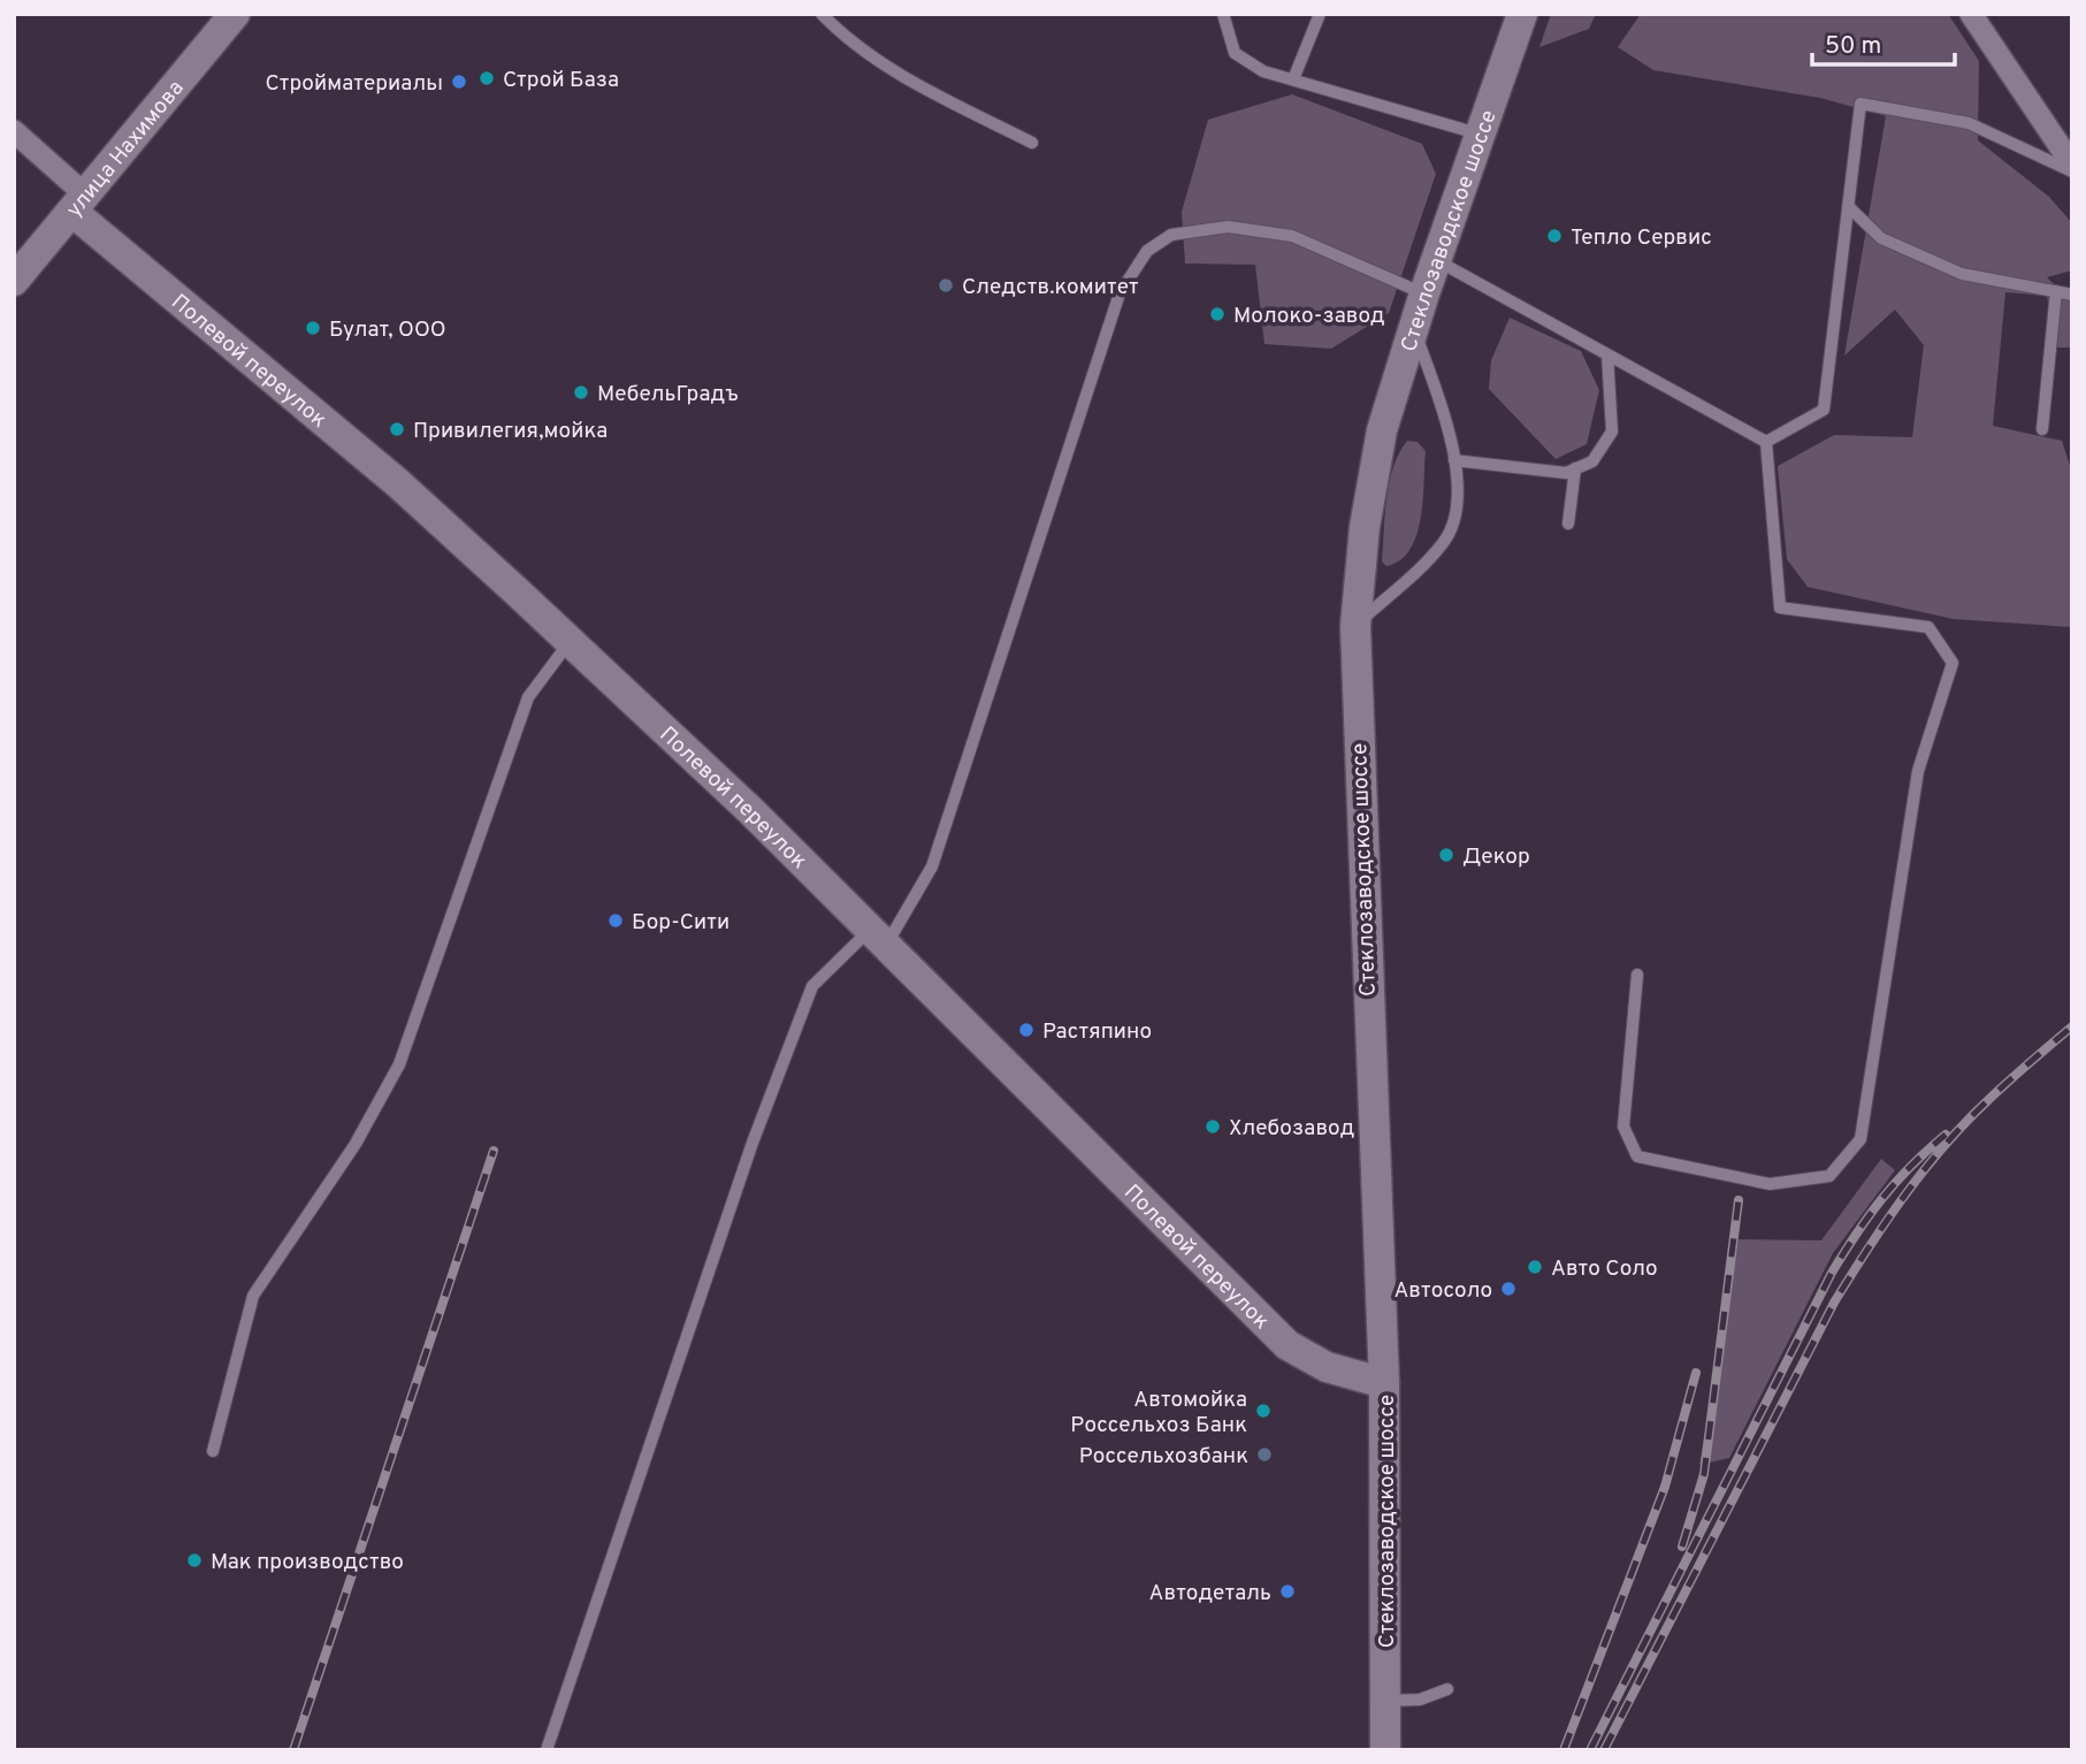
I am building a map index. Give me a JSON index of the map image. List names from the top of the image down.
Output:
{
  "streets": {
    "main road": ["улица Нахимова", "Стеклозаводское шоссе", "Полевой переулок"]
  },
  "crossings": [
    ["улица Нахимова", "Полевой переулок"],
    ["Стеклозаводское шоссе", "Полевой переулок"]
  ],
  "places": [
    "Строй База",
    "Стройматериалы",
    "Тепло Сервис",
    "Следств.комитет",
    "Молоко-завод",
    "Булат, ООО",
    "МебельГрадъ",
    "Привилегия,мойка",
    "Декор",
    "Бор-Сити",
    "Растяпино",
    "Хлебозавод",
    "Авто Соло",
    "Автосоло",
    "Автомойка Россельхоз Банк",
    "Россельхозбанк",
    "Мак производство",
    "Автодеталь"
  ],
  "scale_bar": "50 m"
}
